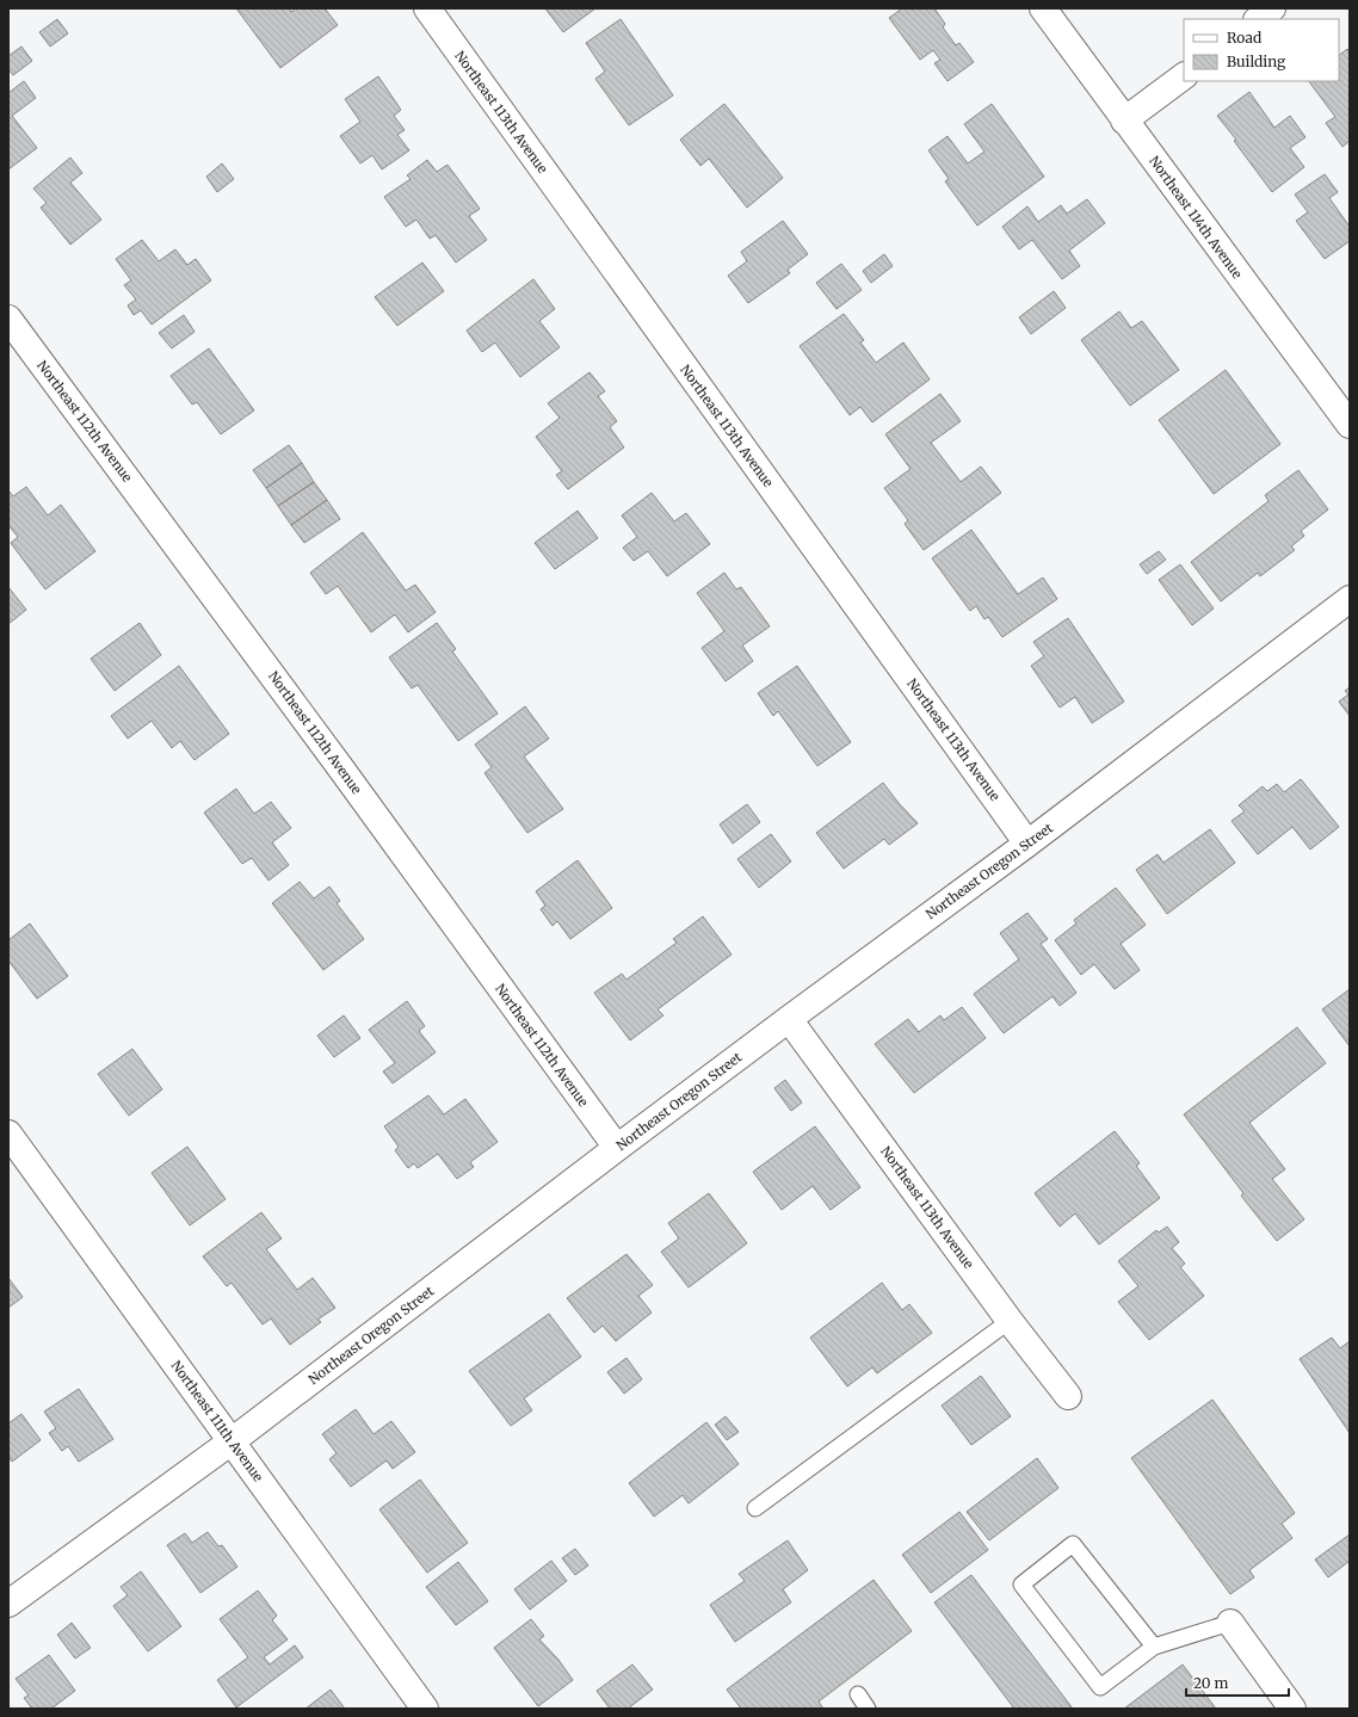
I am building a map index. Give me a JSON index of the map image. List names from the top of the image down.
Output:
{
  "streets": {
    "street": [
      "Northeast 113th Avenue",
      "Northeast 114th Avenue",
      "Northeast 112th Avenue",
      "Northeast Oregon Street",
      "Northeast 111th Avenue"
    ]
  },
  "crossings": [
    ["Northeast 113th Avenue", "Northeast Oregon Street"],
    ["Northeast 112th Avenue", "Northeast Oregon Street"],
    ["Northeast Oregon Street", "Northeast 111th Avenue"]
  ],
  "legend": ["Road", "Building"],
  "scale_bar": "20 m"
}
